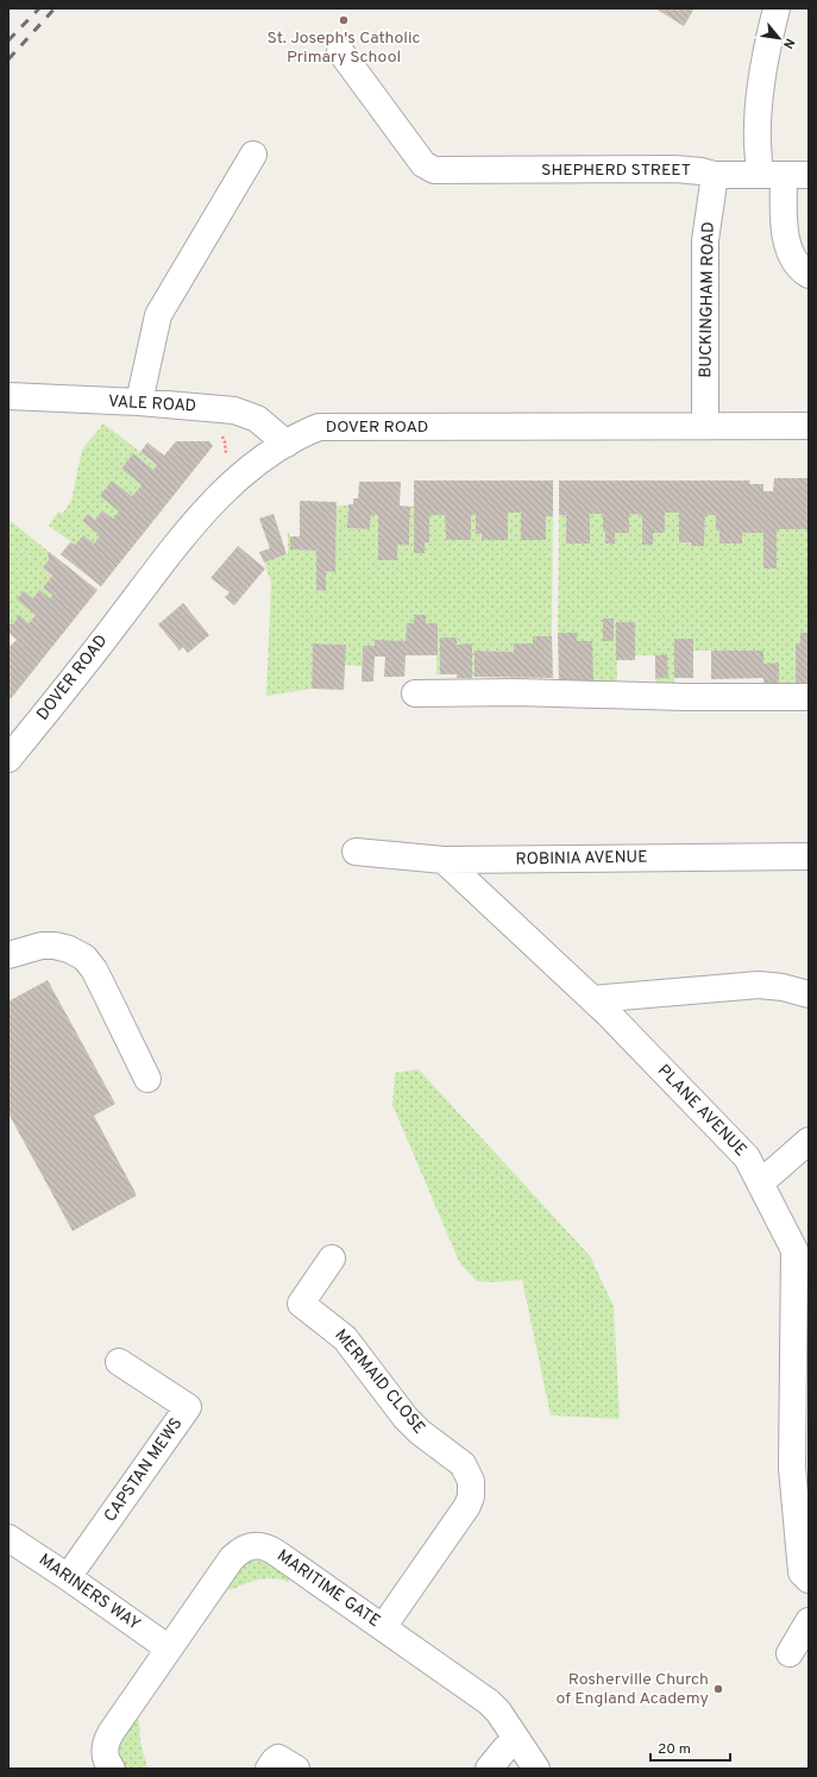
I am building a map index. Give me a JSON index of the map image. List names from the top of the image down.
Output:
{
  "streets": {
    "street": [
      "SHEPHERD STREET",
      "BUCKINGHAM ROAD",
      "VALE ROAD",
      "DOVER ROAD",
      "ROBINIA AVENUE",
      "PLANE AVENUE",
      "MERMAID CLOSE",
      "CAPSTAN MEWS",
      "MARITIME GATE",
      "MARINERS WAY"
    ]
  },
  "crossings": [
    ["SHEPHERD STREET", "BUCKINGHAM ROAD"],
    ["BUCKINGHAM ROAD", "DOVER ROAD"],
    ["VALE ROAD", "DOVER ROAD"],
    ["ROBINIA AVENUE", "PLANE AVENUE"],
    ["MERMAID CLOSE", "MARITIME GATE"],
    ["CAPSTAN MEWS", "MARINERS WAY"],
    ["MARITIME GATE", "MARINERS WAY"]
  ],
  "places": ["St. Joseph's Catholic Primary School", "Rosherville Church of England Academy"],
  "scale_bar": "20 m",
  "north": "bottom right"
}
